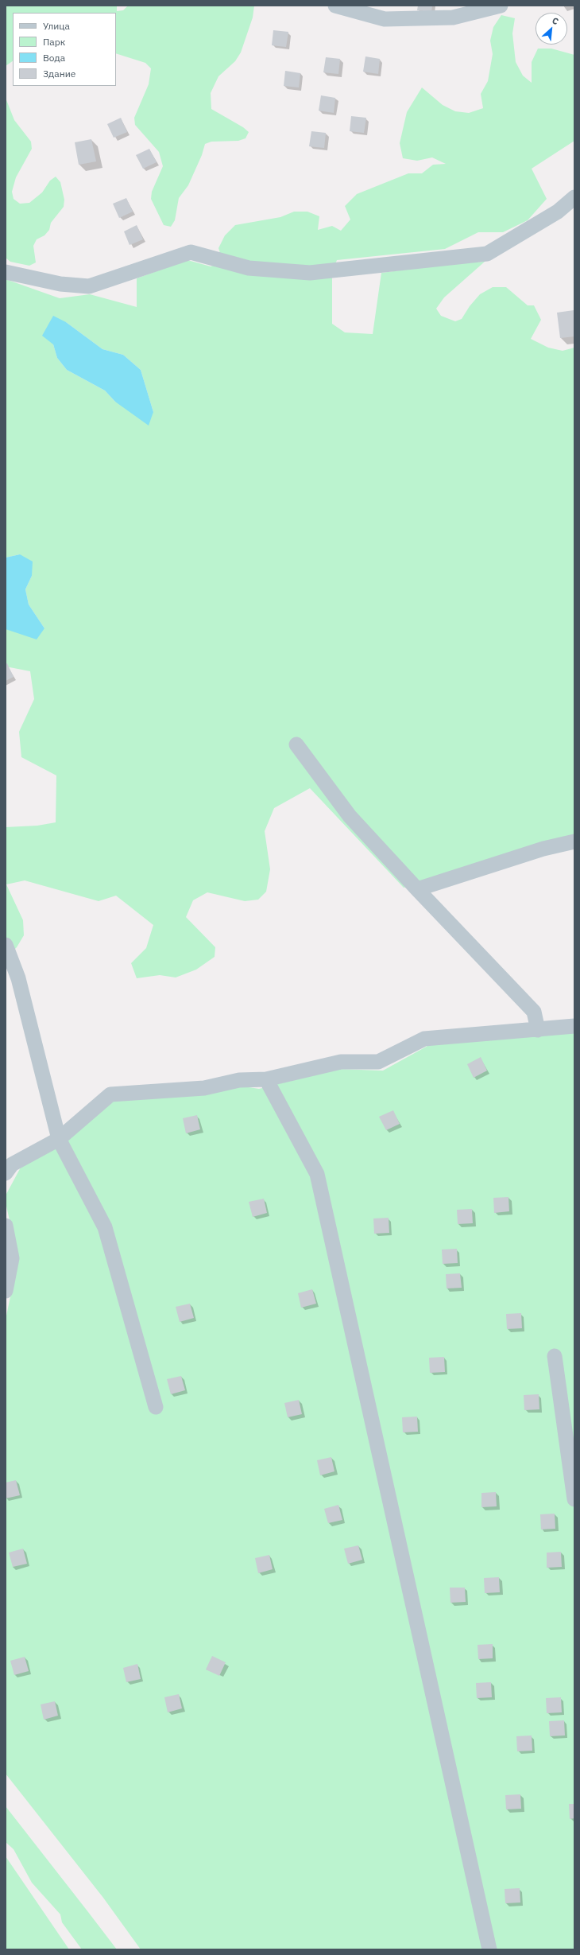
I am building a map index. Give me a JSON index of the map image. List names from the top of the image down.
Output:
{
  "legend": [
    "Улица",
    "Парк",
    "Вода",
    "Здание"
  ],
  "north": "top right"
}
